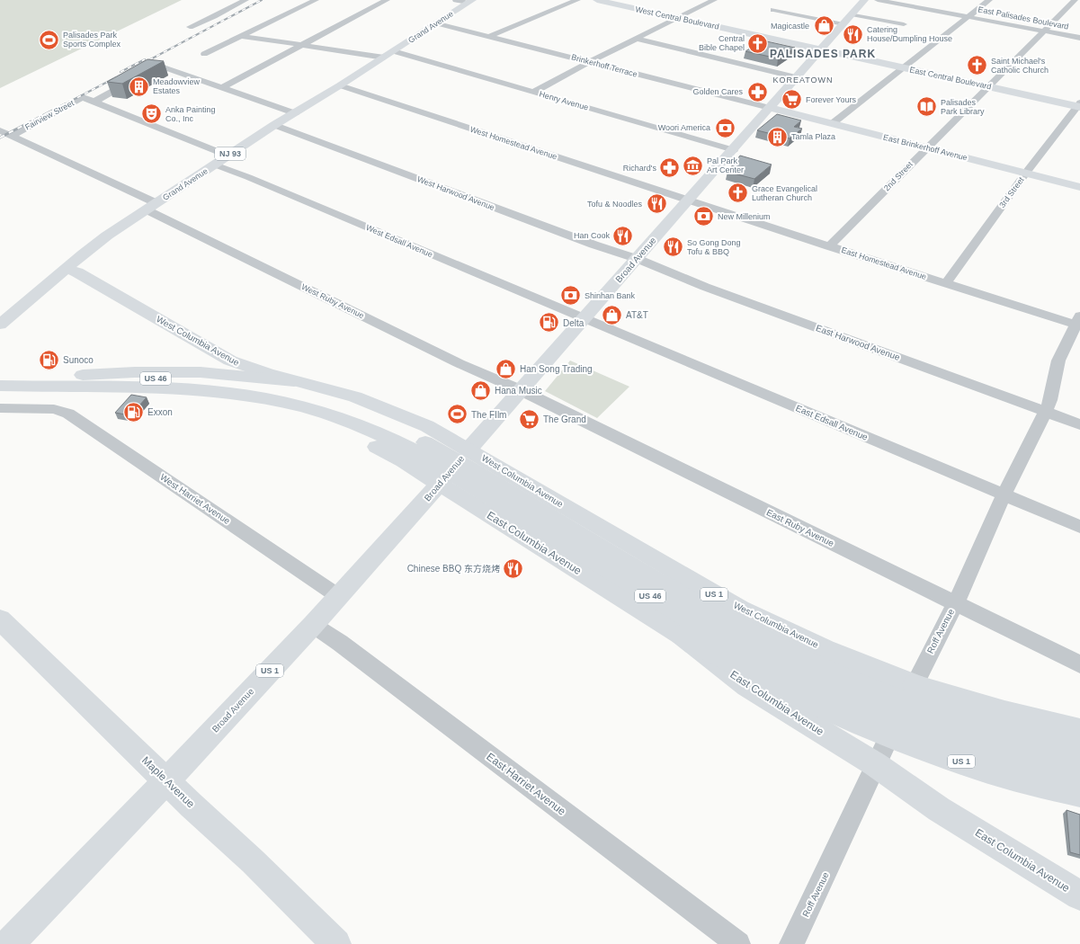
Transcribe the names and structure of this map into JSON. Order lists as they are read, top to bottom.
{
  "streets": {
    "main road": [
      "West Central Boulevard",
      "Grand Avenue",
      "East Central Boulevard",
      "East Brinkerhoff Avenue",
      "NJ 93",
      "Broad Avenue",
      "West Columbia Avenue",
      "US 46",
      "East Columbia Avenue",
      "US 1",
      "Maple Avenue"
    ],
    "street": [
      "East Palisades Boulevard",
      "Brinkerhoff Terrace",
      "Henry Avenue",
      "Fairview Street",
      "West Homestead Avenue",
      "2nd Street",
      "3rd Street",
      "West Harwood Avenue",
      "West Edsall Avenue",
      "East Homestead Avenue",
      "West Ruby Avenue",
      "East Harwood Avenue",
      "East Edsall Avenue",
      "West Harriet Avenue",
      "East Ruby Avenue",
      "Roff Avenue",
      "East Harriet Avenue"
    ]
  },
  "crossings": [
    ["West Central Boulevard", "East Central Boulevard"],
    ["West Central Boulevard", "Broad Avenue"],
    ["East Palisades Boulevard", "2nd Street"],
    ["Grand Avenue", "Brinkerhoff Terrace"],
    ["Grand Avenue", "Henry Avenue"],
    ["Grand Avenue", "Fairview Street"],
    ["Grand Avenue", "West Homestead Avenue"],
    ["Grand Avenue", "West Harwood Avenue"],
    ["Grand Avenue", "West Edsall Avenue"],
    ["Grand Avenue", "West Ruby Avenue"],
    ["Grand Avenue", "West Columbia Avenue"],
    ["Brinkerhoff Terrace", "East Brinkerhoff Avenue"],
    ["Brinkerhoff Terrace", "Broad Avenue"],
    ["East Central Boulevard", "2nd Street"],
    ["East Central Boulevard", "3rd Street"],
    ["East Central Boulevard", "Broad Avenue"],
    ["Henry Avenue", "Broad Avenue"],
    ["Fairview Street", "West Ruby Avenue"],
    ["West Homestead Avenue", "Broad Avenue"],
    ["West Homestead Avenue", "East Homestead Avenue"],
    ["East Brinkerhoff Avenue", "2nd Street"],
    ["East Brinkerhoff Avenue", "3rd Street"],
    ["East Brinkerhoff Avenue", "Broad Avenue"],
    ["2nd Street", "East Homestead Avenue"],
    ["3rd Street", "East Homestead Avenue"],
    ["West Harwood Avenue", "Broad Avenue"],
    ["West Harwood Avenue", "East Harwood Avenue"],
    ["West Edsall Avenue", "Broad Avenue"],
    ["West Edsall Avenue", "East Edsall Avenue"],
    ["Broad Avenue", "East Homestead Avenue"],
    ["Broad Avenue", "West Ruby Avenue"],
    ["Broad Avenue", "West Columbia Avenue"],
    ["Broad Avenue", "East Harwood Avenue"],
    ["Broad Avenue", "East Edsall Avenue"],
    ["Broad Avenue", "West Harriet Avenue"],
    ["Broad Avenue", "East Ruby Avenue"],
    ["Broad Avenue", "East Columbia Avenue"],
    ["Broad Avenue", "Maple Avenue"],
    ["Broad Avenue", "East Harriet Avenue"],
    ["East Homestead Avenue", "Roff Avenue"],
    ["West Ruby Avenue", "East Ruby Avenue"],
    ["West Columbia Avenue", "US 1"],
    ["West Columbia Avenue", "Roff Avenue"],
    ["East Harwood Avenue", "Roff Avenue"],
    ["US 46", "East Columbia Avenue"],
    ["East Edsall Avenue", "Roff Avenue"],
    ["East Ruby Avenue", "Roff Avenue"],
    ["East Columbia Avenue", "US 1"],
    ["East Columbia Avenue", "Roff Avenue"],
    ["US 1", "Roff Avenue"]
  ],
  "districts": ["PALISADES PARK", "KOREATOWN"],
  "places": {
    "shop": [
      "Magicastle",
      "AT&T",
      "Han Song Trading",
      "Hana Music"
    ],
    "restaurant": [
      "Catering House/Dumpling House",
      "Tofu & Noodles",
      "Han Cook",
      "So Gong Dong Tofu & BBQ",
      "Chinese BBQ 东方烧烤"
    ],
    "sports": ["Palisades Park Sports Complex", "The FIlm"],
    "church": ["Central Bible Chapel", "Saint Michael's Catholic Church", "Grace Evangelical Lutheran Church"],
    "building": ["Meadowview Estates", "Tamla Plaza"],
    "pharmacy": ["Golden Cares", "Richard's"],
    "supermarket": ["Forever Yours", "The Grand"],
    "library": ["Palisades Park Library"],
    "theatre": ["Anka Painting Co., Inc"],
    "bank": ["Woori America", "New Millenium", "Shinhan Bank"],
    "museum": ["Pal Park Art Center"],
    "fuel station": ["Delta", "Sunoco", "Exxon"]
  }
}
